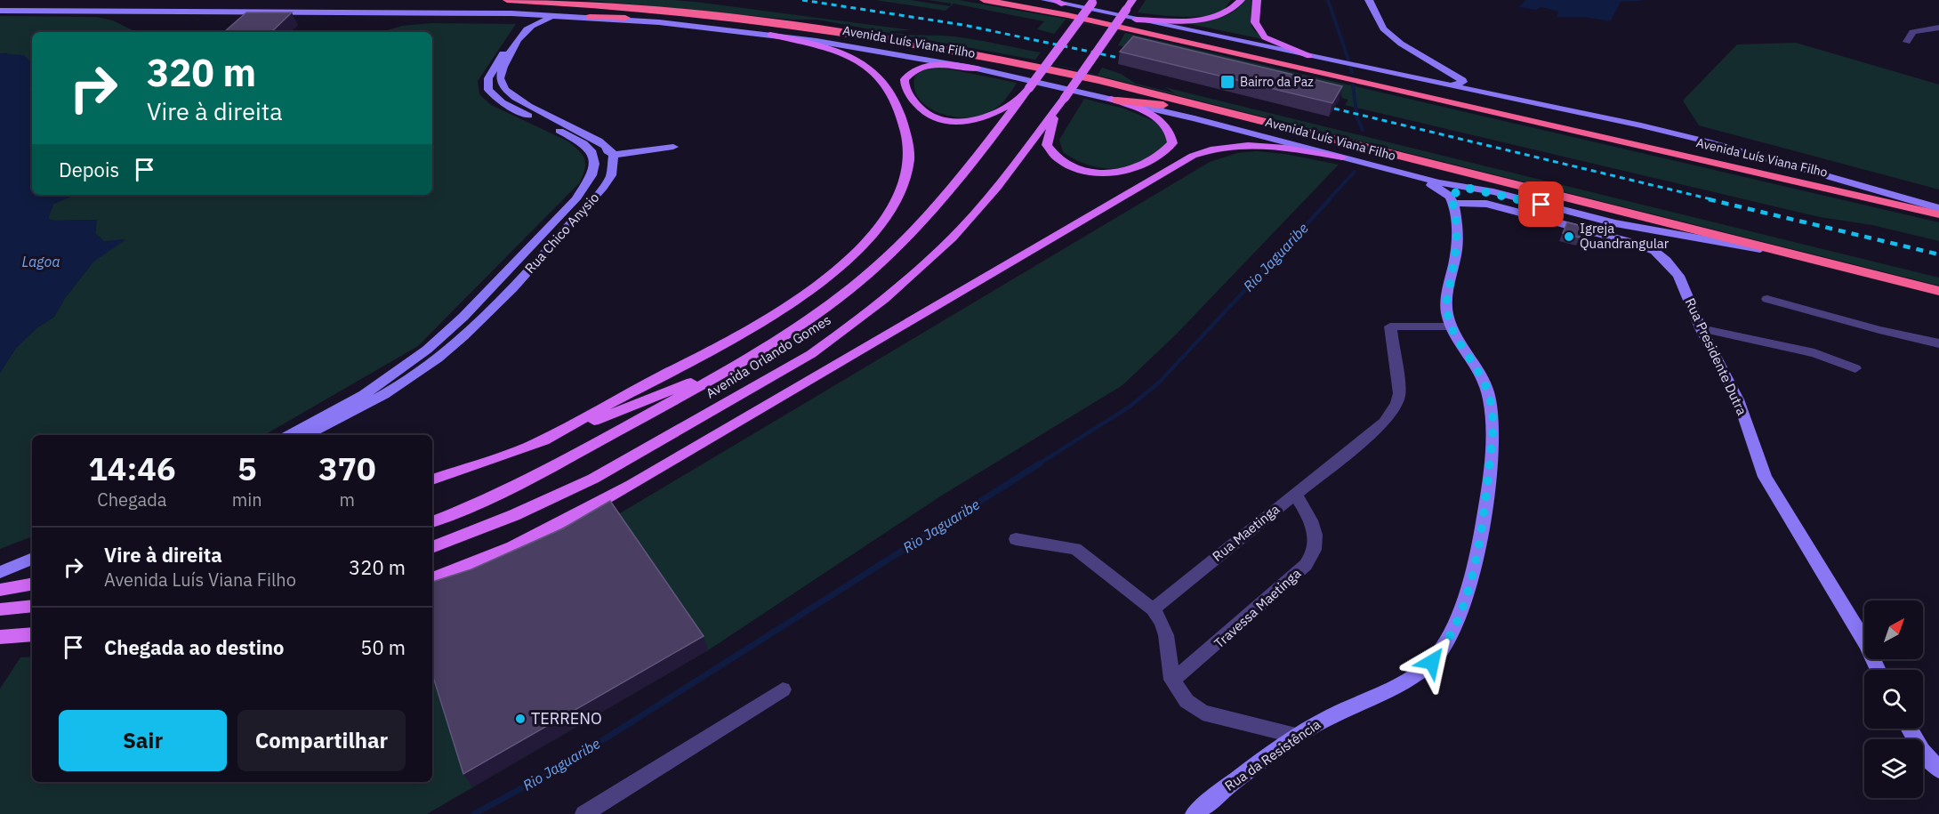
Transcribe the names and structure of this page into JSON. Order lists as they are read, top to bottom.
{
  "streets": {
    "highway": ["Avenida Luís Viana Filho"],
    "main road": ["Avenida Orlando Gomes"],
    "street": [
      "Rua Chico Anysio",
      "Rua Presidente Dutra",
      "Rua Maetinga",
      "Travessa Maetinga",
      "Rua da Resistência"
    ]
  },
  "crossings": [
    ["Rua Presidente Dutra", "Rua da Resistência"],
    ["Rua Maetinga", "Travessa Maetinga"],
    ["Rua Maetinga", "Rua da Resistência"]
  ],
  "water": ["Rio Jaguaribe", "Lagoa"],
  "places": {
    "transit": ["Bairro da Paz"],
    "other": ["Igreja Quandrangular", "TERRENO"]
  },
  "north": "top right",
  "page": {
    "turn": ["320 m", "Vire à direita"],
    "then": "Depois",
    "eta": [
      "14:46",
      "Chegada",
      "5",
      "min",
      "370",
      "m"
    ],
    "list": [
      {
        "name": "Vire à direita",
        "note": "Avenida Luís Viana Filho",
        "value": "320 m"
      },
      {
        "name": "Chegada ao destino",
        "value": "50 m"
      }
    ],
    "buttons": ["Sair", "Compartilhar"]
  }
}
